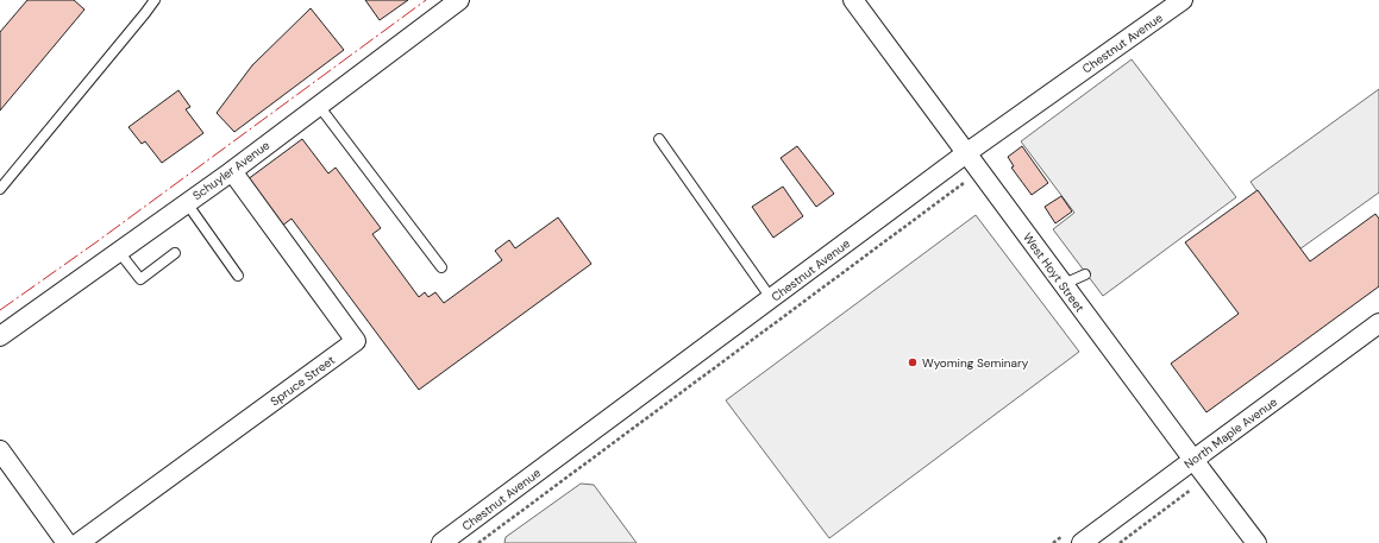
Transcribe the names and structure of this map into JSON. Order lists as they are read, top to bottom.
{
  "streets": {
    "street": [
      "Chestnut Avenue",
      "Schuyler Avenue",
      "West Hoyt Street",
      "Spruce Street",
      "North Maple Avenue"
    ]
  },
  "crossings": [
    ["Chestnut Avenue", "West Hoyt Street"],
    ["Schuyler Avenue", "Spruce Street"],
    ["West Hoyt Street", "North Maple Avenue"]
  ],
  "places": ["Wyoming Seminary"]
}
